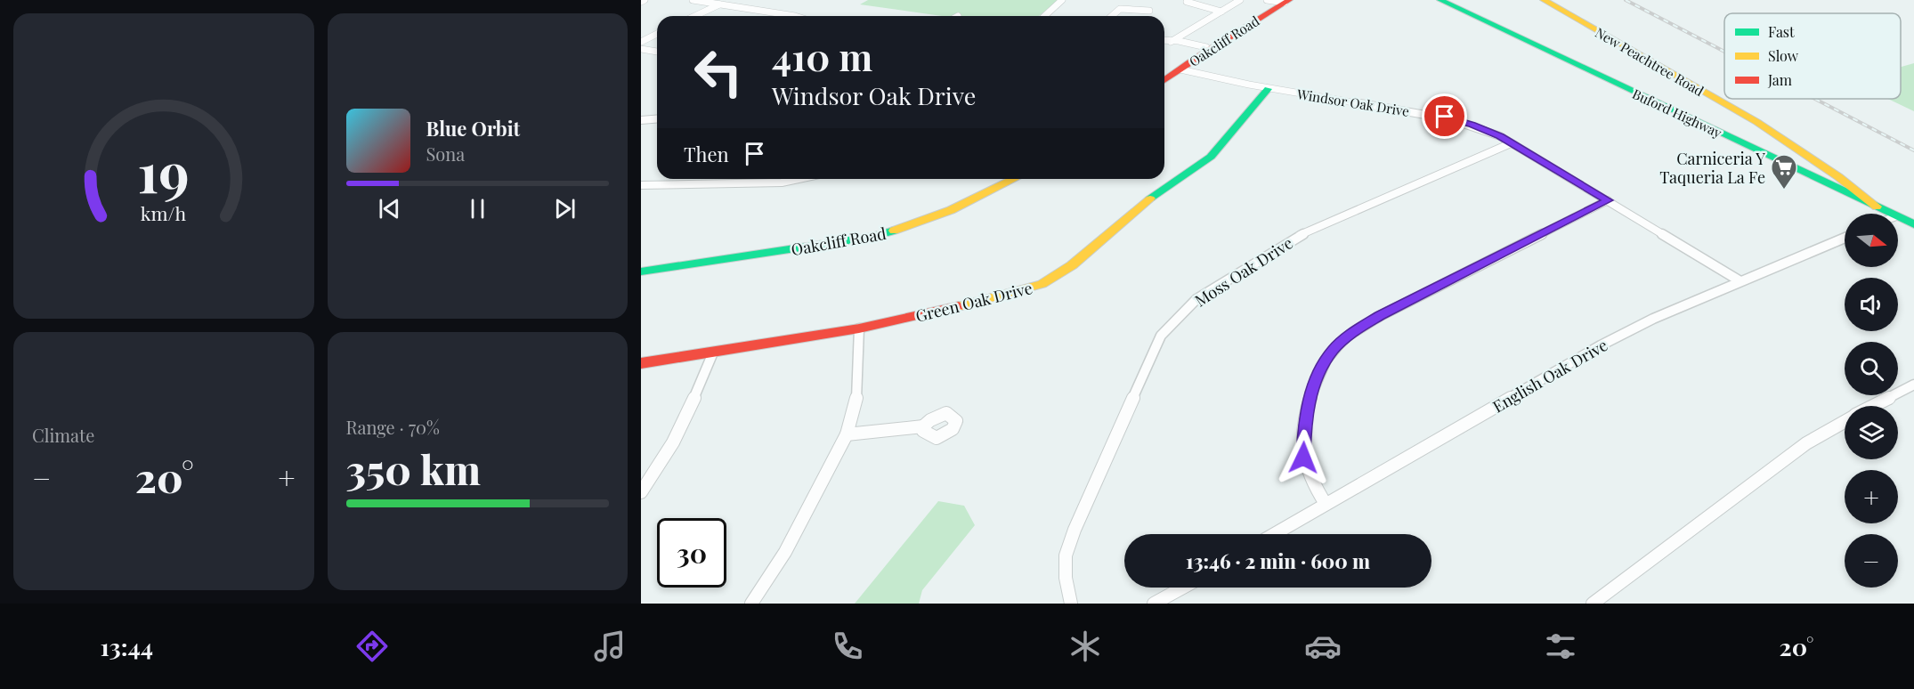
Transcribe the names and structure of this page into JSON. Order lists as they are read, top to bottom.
{
  "streets": {
    "main road": [
      "Oakcliff Road",
      "New Peachtree Road",
      "Buford Highway",
      "Green Oak Drive"
    ],
    "street": ["Windsor Oak Drive", "Moss Oak Drive", "English Oak Drive"]
  },
  "crossings": [
    ["Oakcliff Road", "Windsor Oak Drive"],
    ["New Peachtree Road", "Buford Highway"],
    ["Windsor Oak Drive", "Moss Oak Drive"],
    ["Windsor Oak Drive", "Green Oak Drive"],
    ["Windsor Oak Drive", "English Oak Drive"]
  ],
  "places": {
    "supermarket": ["Carniceria Y Taqueria La Fe"]
  },
  "legend": ["Fast", "Slow", "Jam"],
  "north": "right",
  "page": {
    "turn": ["410 m", "Windsor Oak Drive"],
    "song": ["Blue Orbit", "Sona"],
    "then": "Then",
    "map_buttons": ["+", "−"],
    "tile": [
      "Climate",
      ["Range · 70%", "350 km"]
    ],
    "heat": ["−", "20°", "+"],
    "limit": "30",
    "trip": "13:46 · 2 min · 600 m",
    "tabs": ["13:44", "20°"],
    "gauge": ["19", "km/h"]
  }
}
